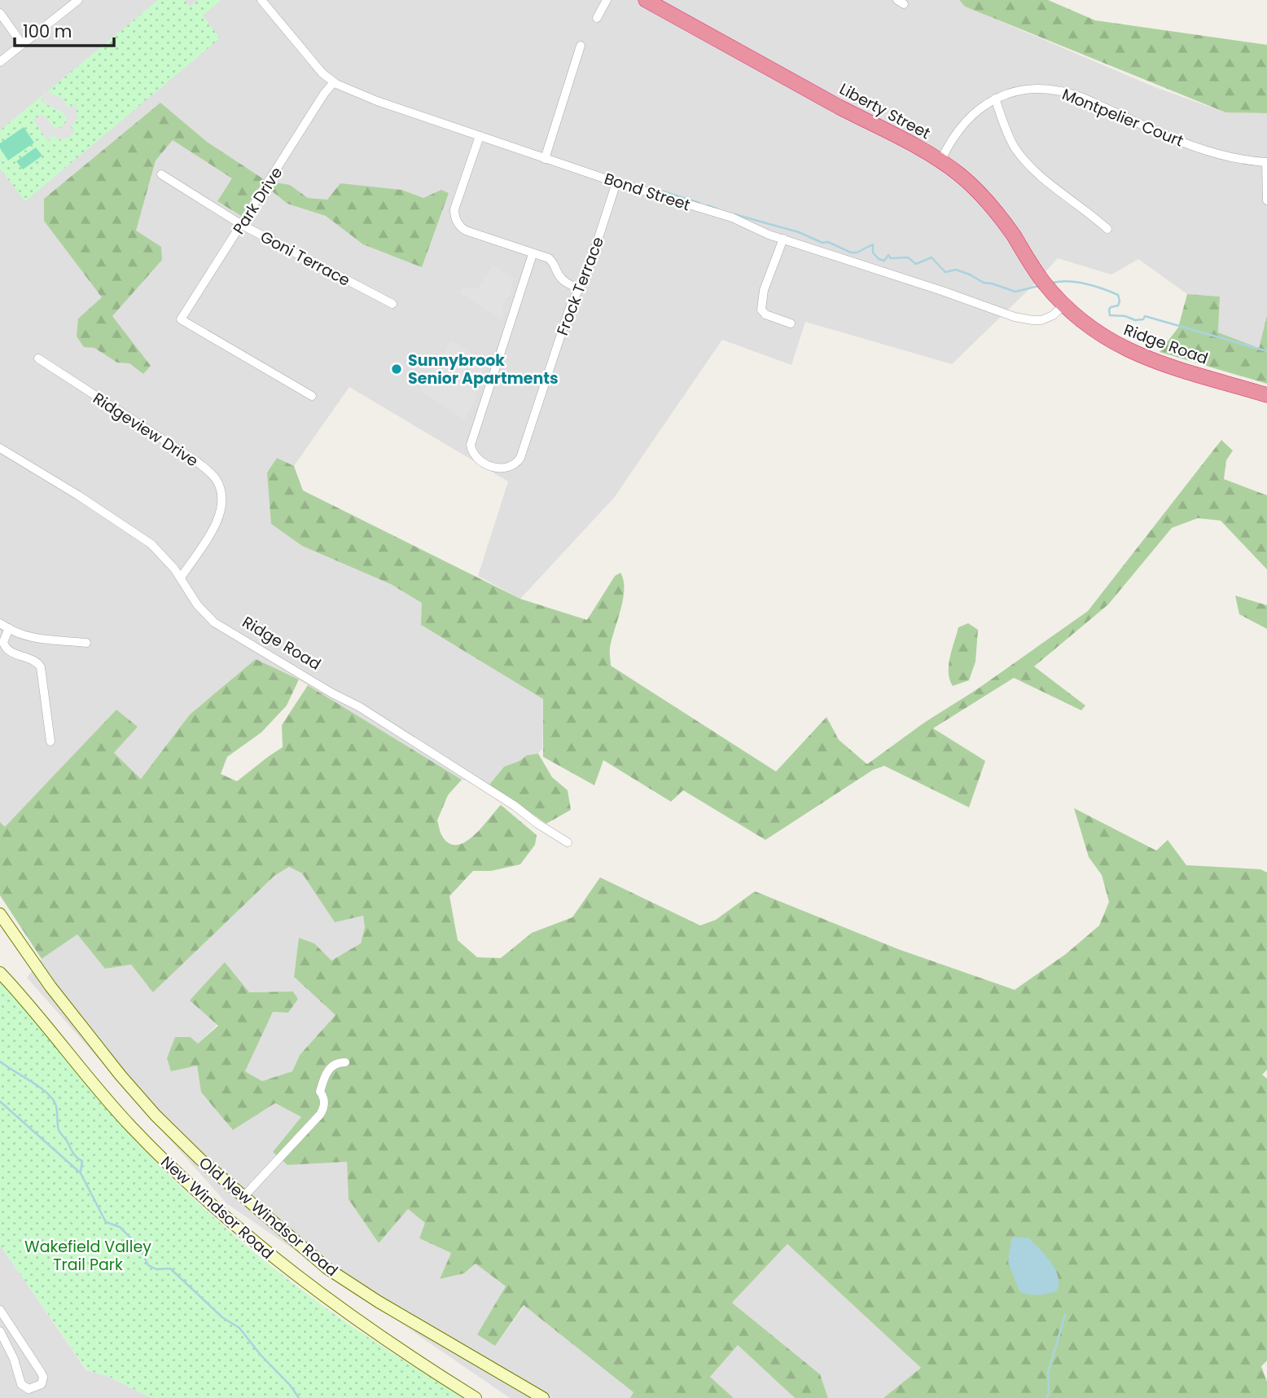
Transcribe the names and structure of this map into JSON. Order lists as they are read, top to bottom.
{
  "streets": {
    "highway": ["Liberty Street", "Ridge Road"],
    "street": [
      "Montpelier Court",
      "Bond Street",
      "Park Drive",
      "Goni Terrace",
      "Frock Terrace",
      "Ridgeview Drive",
      "New Windsor Road",
      "Old New Windsor Road"
    ]
  },
  "crossings": [
    ["Liberty Street", "Montpelier Court"],
    ["Liberty Street", "Bond Street"],
    ["Liberty Street", "Ridge Road"],
    ["Bond Street", "Park Drive"],
    ["Bond Street", "Frock Terrace"],
    ["Bond Street", "Ridge Road"],
    ["Park Drive", "Goni Terrace"],
    ["Ridge Road", "Ridgeview Drive"]
  ],
  "parks": ["Wakefield Valley Trail Park"],
  "places": ["Sunnybrook Senior Apartments"],
  "scale_bar": "100 m"
}
